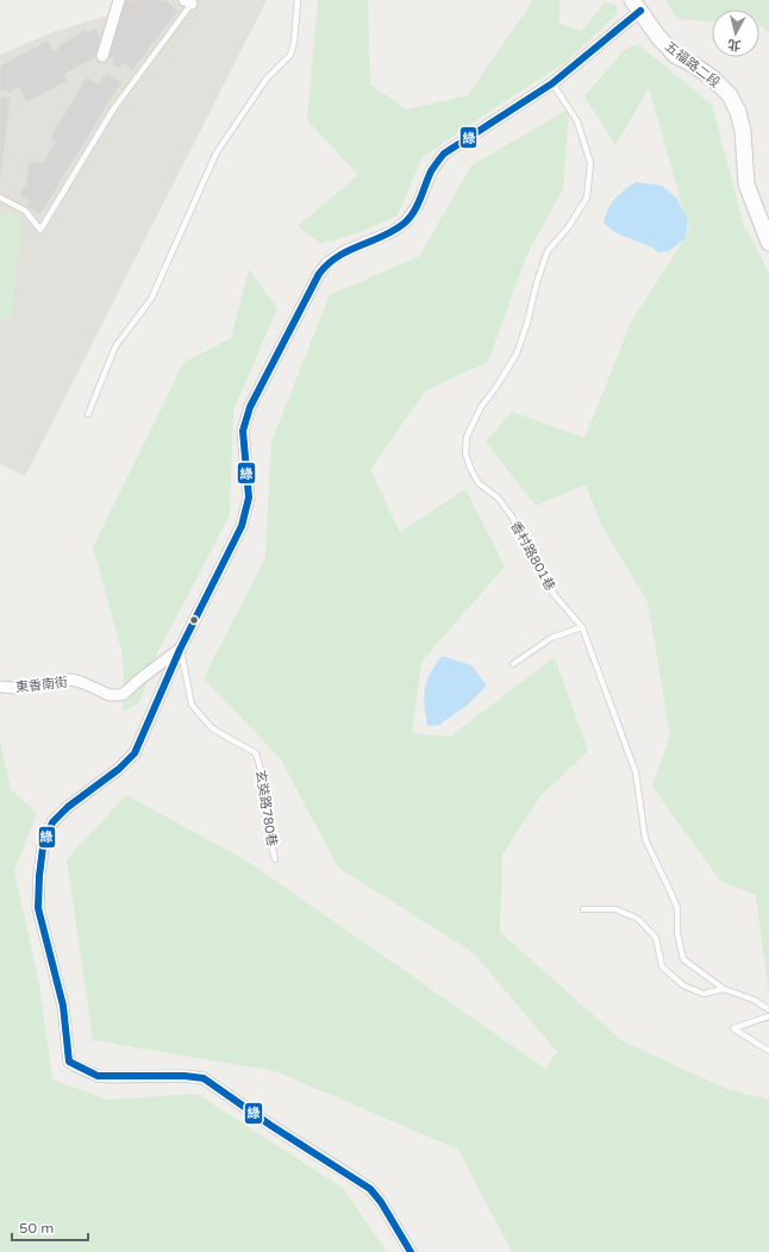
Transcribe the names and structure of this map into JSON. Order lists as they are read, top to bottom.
{
  "streets": {
    "main road": ["五福路二段"],
    "street": ["東香南街"],
    "lane": ["香村路801巷", "玄奘路780巷"]
  },
  "crossings": [
    ["東香南街", "玄奘路780巷"]
  ],
  "lines": ["transit line 綠"],
  "scale_bar": "50 m",
  "north": "bottom"
}
